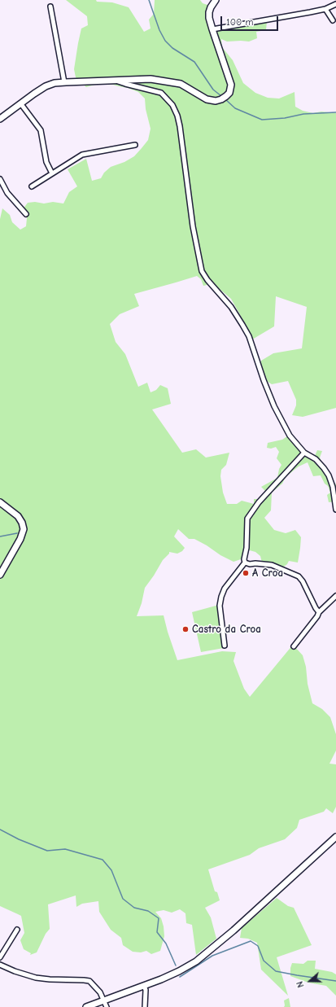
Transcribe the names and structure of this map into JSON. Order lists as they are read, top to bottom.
{
  "places": ["A Croa", "Castro da Croa"],
  "scale_bar": "100 m",
  "north": "left"
}
